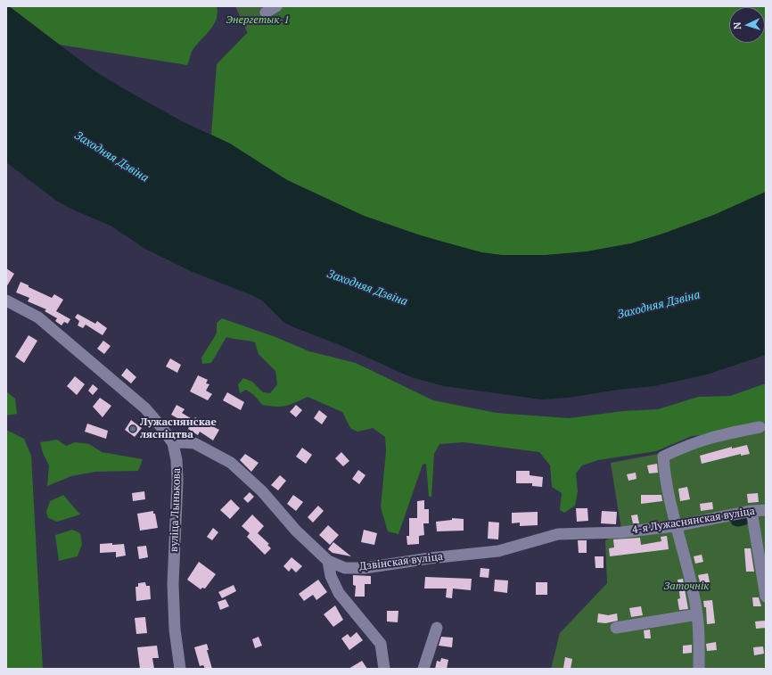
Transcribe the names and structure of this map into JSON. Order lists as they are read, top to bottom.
{
  "streets": {
    "street": ["вуліца Лынькова", "4-я Лужаснянская вуліца", "Дзвінская вуліца"]
  },
  "crossings": [
    ["вуліца Лынькова", "Дзвінская вуліца"],
    ["4-я Лужаснянская вуліца", "Дзвінская вуліца"]
  ],
  "water": ["Заходняя Дзвіна"],
  "parks": ["Энергетык-1", "Заточнік"],
  "places": ["Лужаснянскае лясніцтва"],
  "north": "left"
}
